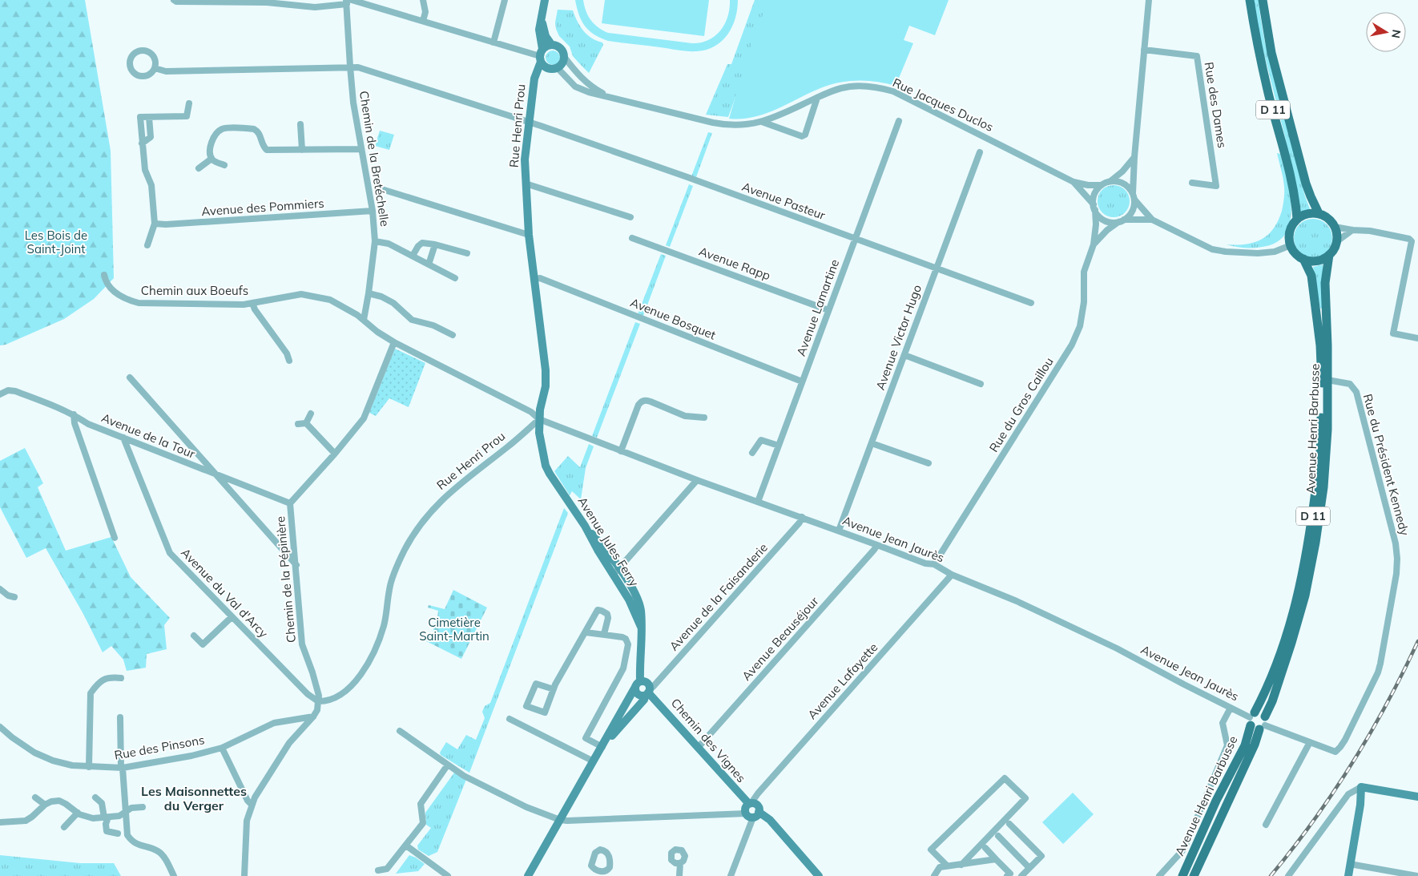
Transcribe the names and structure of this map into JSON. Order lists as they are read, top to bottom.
{
  "streets": {
    "main road": ["D 11", "Avenue Henri Barbusse"],
    "street": [
      "Rue Jacques Duclos",
      "Rue des Dames",
      "Rue Henri Prou",
      "Chemin de la Bretéchelle",
      "Avenue Pasteur",
      "Avenue des Pommiers",
      "Avenue Rapp",
      "Chemin aux Boeufs",
      "Avenue Lamartine",
      "Avenue Bosquet",
      "Avenue Victor Hugo",
      "Rue du Gros Caillou",
      "Avenue de la Tour",
      "Rue du Président Kennedy",
      "Avenue Jean Jaurès",
      "Avenue Jules Ferry",
      "Chemin de la Pépinière",
      "Avenue du Val d'Arcy",
      "Avenue de la Faisanderie",
      "Avenue Beauséjour",
      "Avenue Lafayette",
      "Chemin des Vignes",
      "Rue des Pinsons"
    ]
  },
  "crossings": [
    ["Rue Jacques Duclos", "D 11"],
    ["Rue Jacques Duclos", "Rue Henri Prou"],
    ["Rue Jacques Duclos", "Rue du Gros Caillou"],
    ["Rue Jacques Duclos", "Avenue Henri Barbusse"],
    ["D 11", "Avenue Henri Barbusse"],
    ["Rue Henri Prou", "Avenue Pasteur"],
    ["Rue Henri Prou", "Avenue Bosquet"],
    ["Rue Henri Prou", "Avenue Jean Jaurès"],
    ["Rue Henri Prou", "Avenue Jules Ferry"],
    ["Rue Henri Prou", "Chemin de la Pépinière"],
    ["Rue Henri Prou", "Avenue du Val d'Arcy"],
    ["Chemin de la Bretéchelle", "Avenue Pasteur"],
    ["Chemin de la Bretéchelle", "Avenue des Pommiers"],
    ["Chemin de la Bretéchelle", "Chemin aux Boeufs"],
    ["Avenue Pasteur", "Avenue Lamartine"],
    ["Avenue Pasteur", "Avenue Victor Hugo"],
    ["Avenue Rapp", "Avenue Lamartine"],
    ["Chemin aux Boeufs", "Avenue Jean Jaurès"],
    ["Chemin aux Boeufs", "Chemin de la Pépinière"],
    ["Avenue Lamartine", "Avenue Bosquet"],
    ["Avenue Lamartine", "Avenue Jean Jaurès"],
    ["Avenue Victor Hugo", "Avenue Jean Jaurès"],
    ["Rue du Gros Caillou", "Avenue Jean Jaurès"],
    ["Avenue Henri Barbusse", "Rue du Président Kennedy"],
    ["Avenue Henri Barbusse", "Avenue Jean Jaurès"],
    ["Avenue de la Tour", "Chemin de la Pépinière"],
    ["Avenue de la Tour", "Avenue du Val d'Arcy"],
    ["Avenue Jean Jaurès", "Avenue Jules Ferry"],
    ["Avenue Jean Jaurès", "Chemin de la Pépinière"],
    ["Avenue Jean Jaurès", "Avenue de la Faisanderie"],
    ["Avenue Jean Jaurès", "Avenue Beauséjour"],
    ["Avenue Jean Jaurès", "Avenue Lafayette"],
    ["Avenue Jules Ferry", "Avenue de la Faisanderie"],
    ["Avenue Jules Ferry", "Chemin des Vignes"],
    ["Chemin de la Pépinière", "Avenue du Val d'Arcy"],
    ["Avenue de la Faisanderie", "Chemin des Vignes"],
    ["Avenue Beauséjour", "Chemin des Vignes"],
    ["Avenue Lafayette", "Chemin des Vignes"]
  ],
  "districts": ["Les Maisonnettes du Verger"],
  "parks": ["Les Bois de Saint-Joint", "Cimetière Saint-Martin"],
  "north": "right"
}
